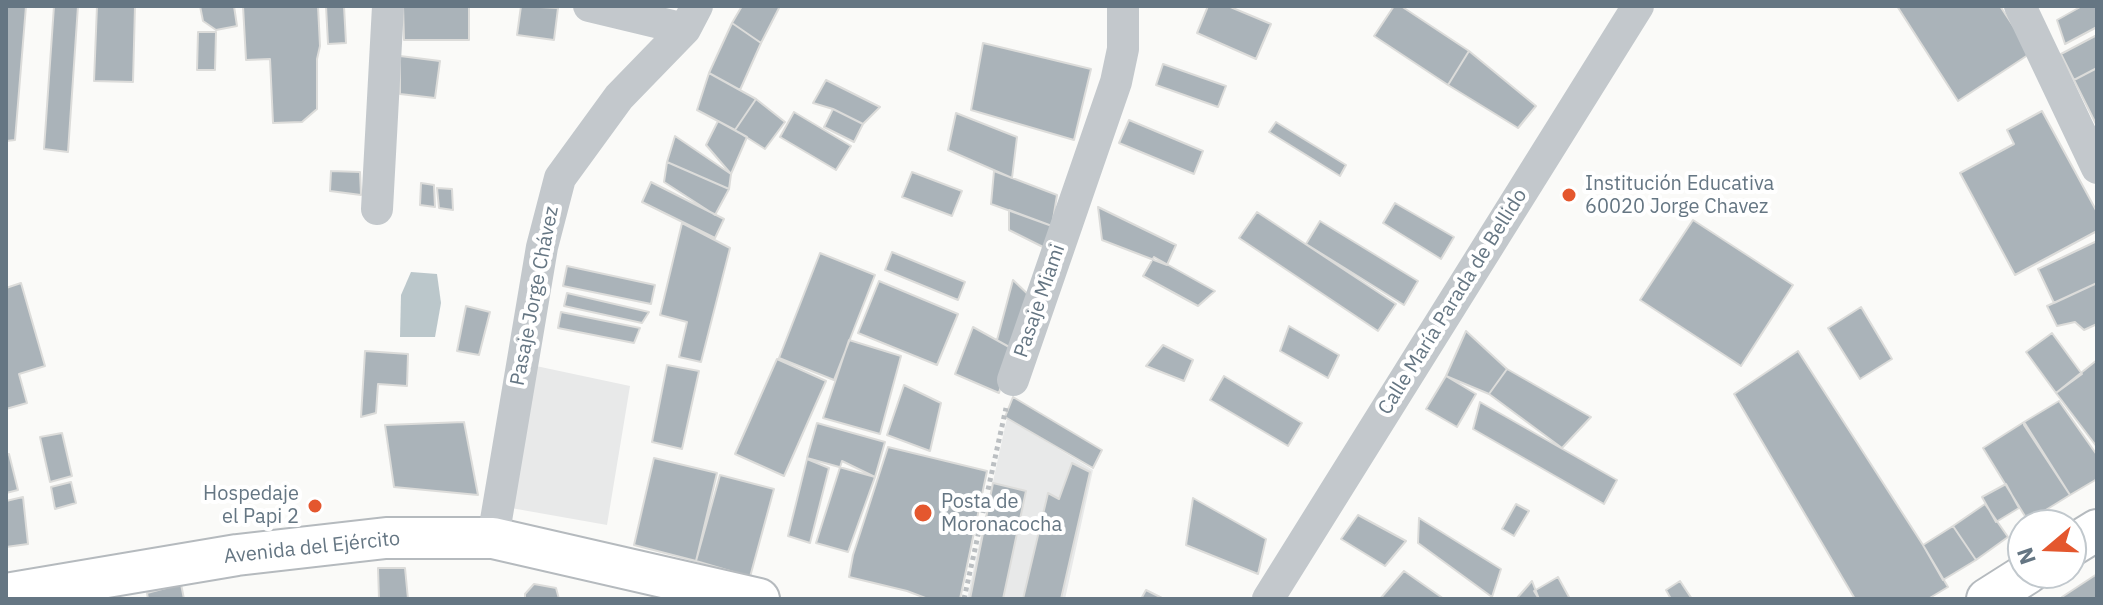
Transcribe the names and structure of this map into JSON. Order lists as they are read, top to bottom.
{
  "streets": {
    "main road": ["Avenida del Ejército"],
    "street": ["Pasaje Jorge Chávez", "Pasaje Miami", "Calle María Parada de Bellido"]
  },
  "crossings": [
    ["Pasaje Jorge Chávez", "Avenida del Ejército"]
  ],
  "places": ["Institución Educativa 60020 Jorge Chavez", "Hospedaje el Papi 2", "Posta de Moronacocha"],
  "north": "left"
}
